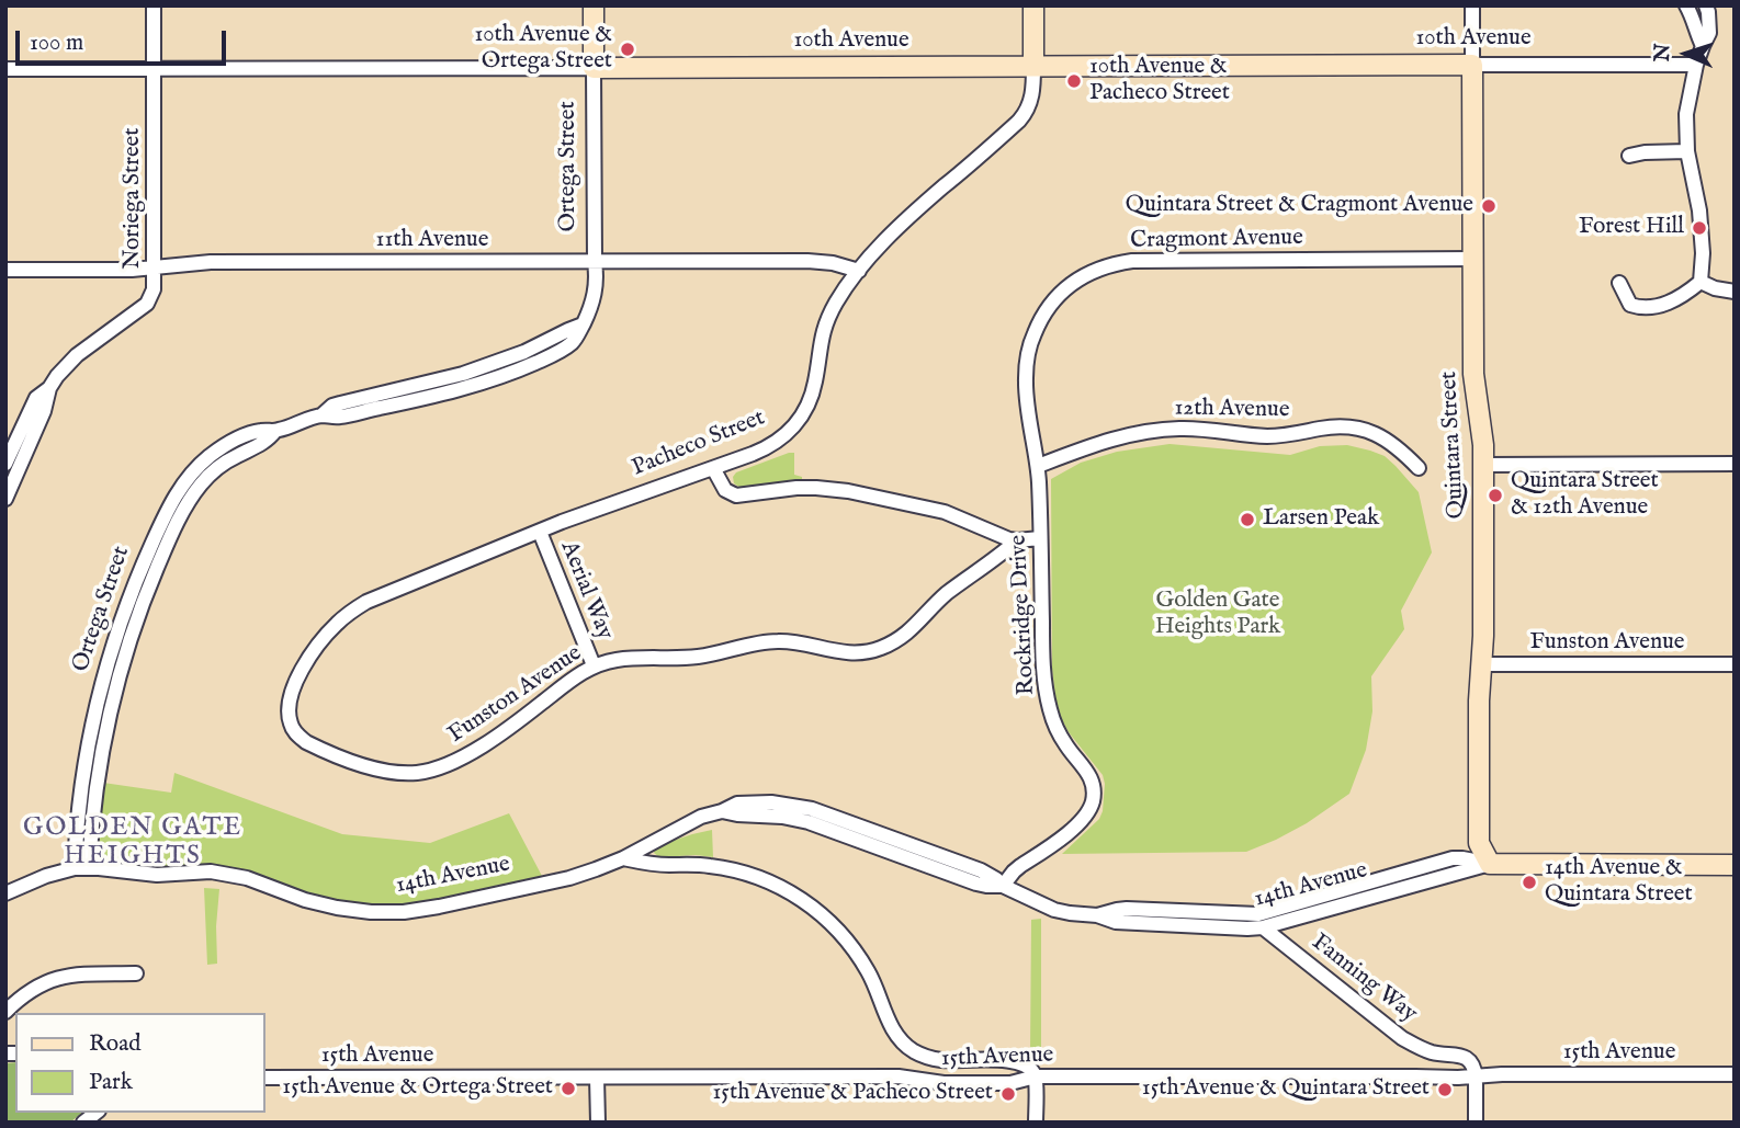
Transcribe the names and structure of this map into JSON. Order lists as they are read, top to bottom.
{
  "streets": {
    "street": [
      "10th Avenue",
      "Ortega Street",
      "Noriega Street",
      "Cragmont Avenue",
      "11th Avenue",
      "12th Avenue",
      "Pacheco Street",
      "Quintara Street",
      "Aerial Way",
      "Rockridge Drive",
      "Funston Avenue",
      "14th Avenue",
      "Fanning Way",
      "15th Avenue"
    ]
  },
  "crossings": [
    ["10th Avenue", "Ortega Street"],
    ["10th Avenue", "Noriega Street"],
    ["10th Avenue", "Pacheco Street"],
    ["10th Avenue", "Quintara Street"],
    ["Ortega Street", "11th Avenue"],
    ["Ortega Street", "14th Avenue"],
    ["Noriega Street", "11th Avenue"],
    ["Cragmont Avenue", "12th Avenue"],
    ["Cragmont Avenue", "Quintara Street"],
    ["Cragmont Avenue", "Rockridge Drive"],
    ["11th Avenue", "Pacheco Street"],
    ["12th Avenue", "Rockridge Drive"],
    ["Pacheco Street", "Aerial Way"],
    ["Pacheco Street", "Funston Avenue"],
    ["Quintara Street", "Funston Avenue"],
    ["Quintara Street", "14th Avenue"],
    ["Aerial Way", "Funston Avenue"],
    ["Rockridge Drive", "14th Avenue"],
    ["14th Avenue", "Fanning Way"],
    ["Fanning Way", "15th Avenue"]
  ],
  "districts": ["GOLDEN GATE HEIGHTS"],
  "parks": ["Golden Gate Heights Park"],
  "places": [
    "10th Avenue & Ortega Street",
    "10th Avenue & Pacheco Street",
    "Quintara Street & Cragmont Avenue",
    "Forest Hill",
    "Quintara Street & 12th Avenue",
    "Larsen Peak",
    "14th Avenue & Quintara Street",
    "15th Avenue & Ortega Street",
    "15th Avenue & Quintara Street",
    "15th Avenue & Pacheco Street"
  ],
  "legend": ["Road", "Park"],
  "scale_bar": "100 m",
  "north": "left"
}
